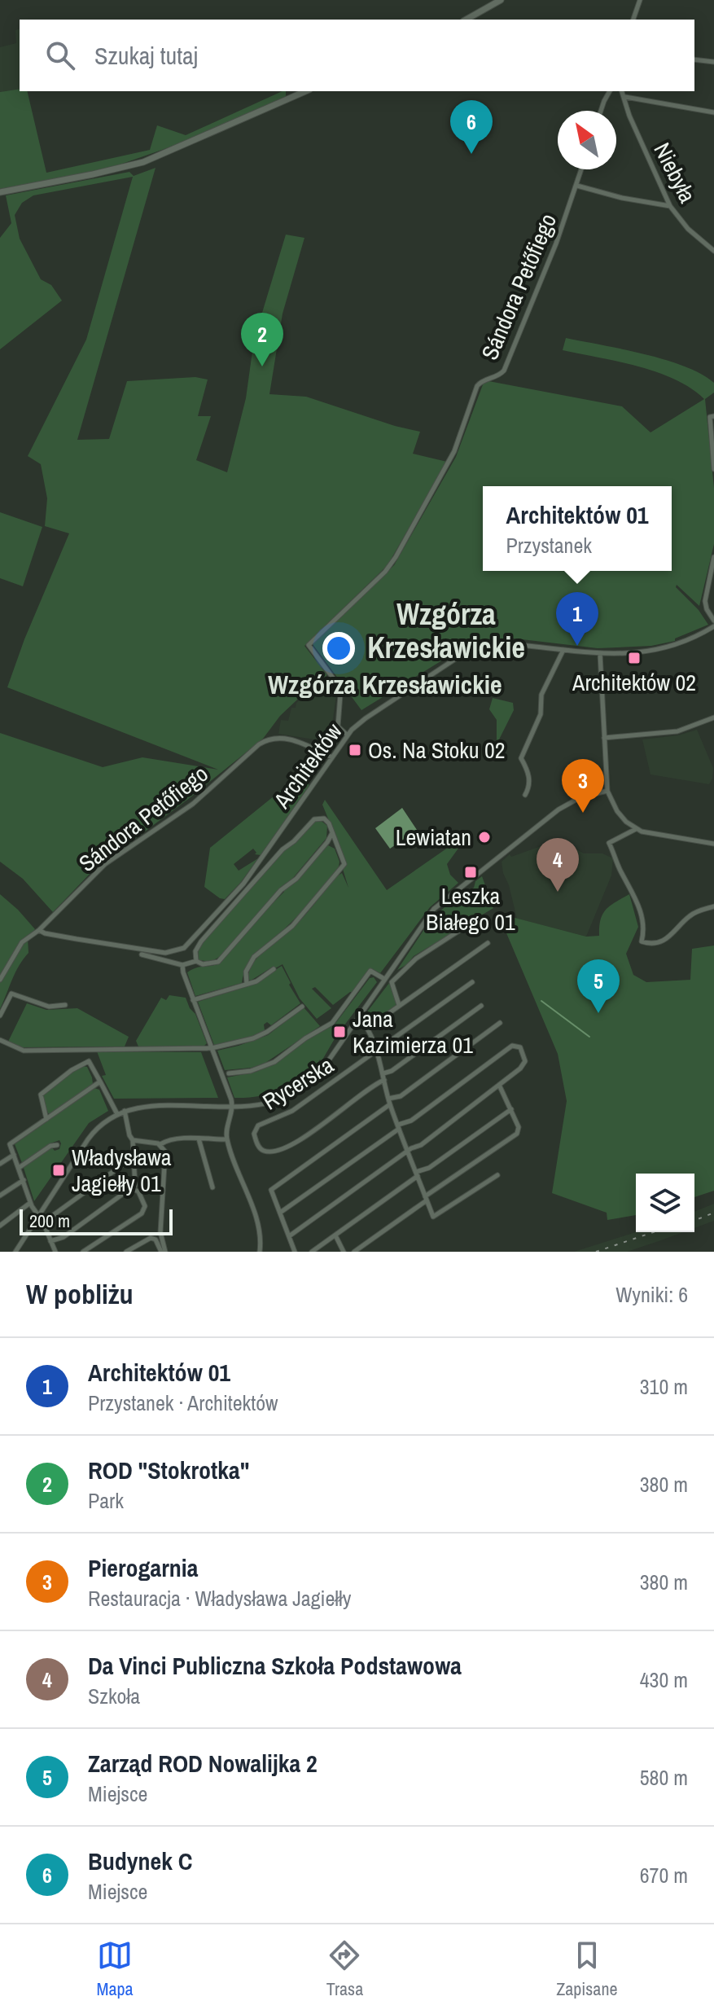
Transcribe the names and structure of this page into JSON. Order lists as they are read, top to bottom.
{
  "streets": {
    "street": [
      "Niebyła",
      "Sándora Petőfiego",
      "Architektów",
      "Rycerska"
    ]
  },
  "crossings": [
    ["Sándora Petőfiego", "Architektów"]
  ],
  "districts": ["Wzgórza Krzesławickie", "Wzgórza Krzesławickie"],
  "places": {
    "transit": [
      "Architektów 02",
      "Os. Na Stoku 02",
      "Leszka Białego 01",
      "Jana Kazimierza 01",
      "Władysława Jagiełły 01"
    ],
    "other": ["Lewiatan"]
  },
  "scale_bar": "200 m",
  "north": "top left",
  "page": {
    "search": "Szukaj tutaj",
    "pins": [
      "6",
      "2",
      "1",
      "3",
      "4",
      "5"
    ],
    "popup": ["Architektów 01", "Przystanek"],
    "scale": "200 m",
    "heading": ["W pobliżu", "Wyniki: 6"],
    "list": [
      {
        "mark": "1",
        "name": "Architektów 01",
        "note": "Przystanek · Architektów",
        "value": "310 m"
      },
      {
        "mark": "2",
        "name": "ROD \"Stokrotka\"",
        "note": "Park",
        "value": "380 m"
      },
      {
        "mark": "3",
        "name": "Pierogarnia",
        "note": "Restauracja · Władysława Jagiełły",
        "value": "380 m"
      },
      {
        "mark": "4",
        "name": "Da Vinci Publiczna Szkoła Podstawowa",
        "note": "Szkoła",
        "value": "430 m"
      },
      {
        "mark": "5",
        "name": "Zarząd ROD Nowalijka 2",
        "note": "Miejsce",
        "value": "580 m"
      },
      {
        "mark": "6",
        "name": "Budynek C",
        "note": "Miejsce",
        "value": "670 m"
      }
    ],
    "nav": ["Mapa", "Trasa", "Zapisane"]
  }
}
